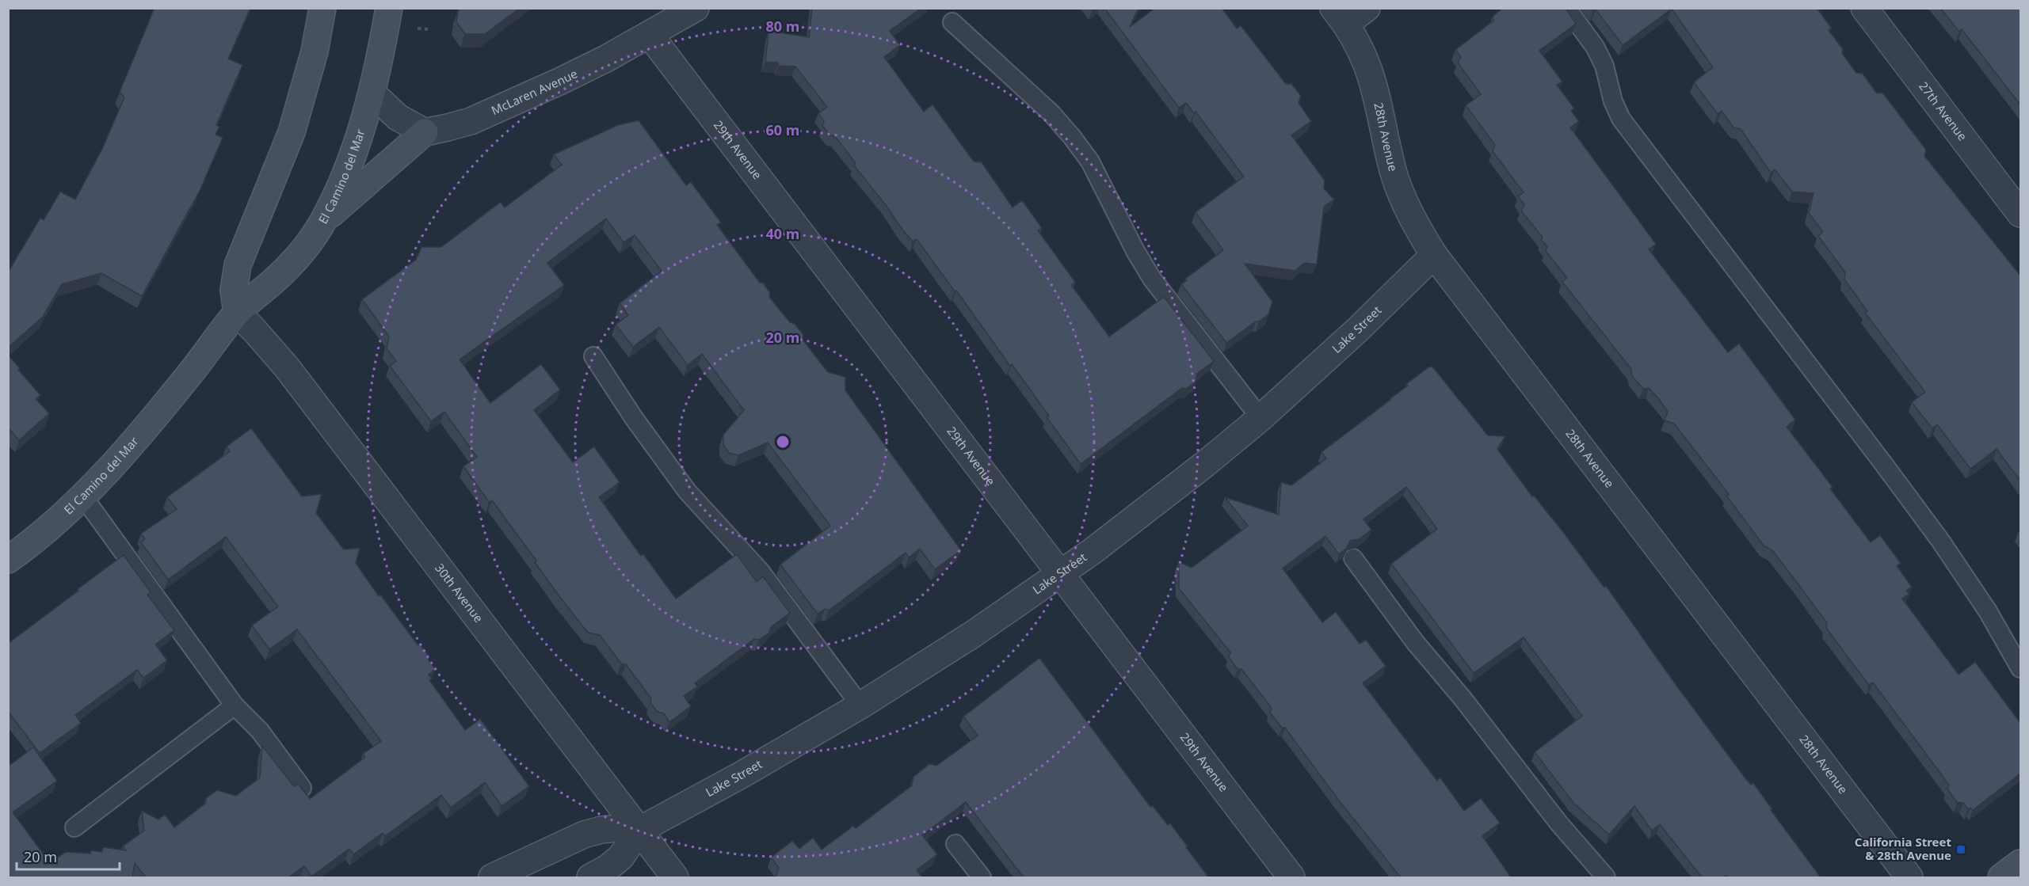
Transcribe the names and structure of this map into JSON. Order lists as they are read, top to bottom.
{
  "streets": {
    "street": [
      "McLaren Avenue",
      "27th Avenue",
      "28th Avenue",
      "29th Avenue",
      "El Camino del Mar",
      "Lake Street",
      "30th Avenue"
    ]
  },
  "crossings": [
    ["McLaren Avenue", "29th Avenue"],
    ["28th Avenue", "Lake Street"],
    ["29th Avenue", "Lake Street"],
    ["El Camino del Mar", "30th Avenue"],
    ["Lake Street", "30th Avenue"]
  ],
  "places": {
    "transit": ["California Street & 28th Avenue"]
  },
  "scale_bar": "20 m",
  "rings": [
    "80 m",
    "60 m",
    "40 m",
    "20 m"
  ]
}
